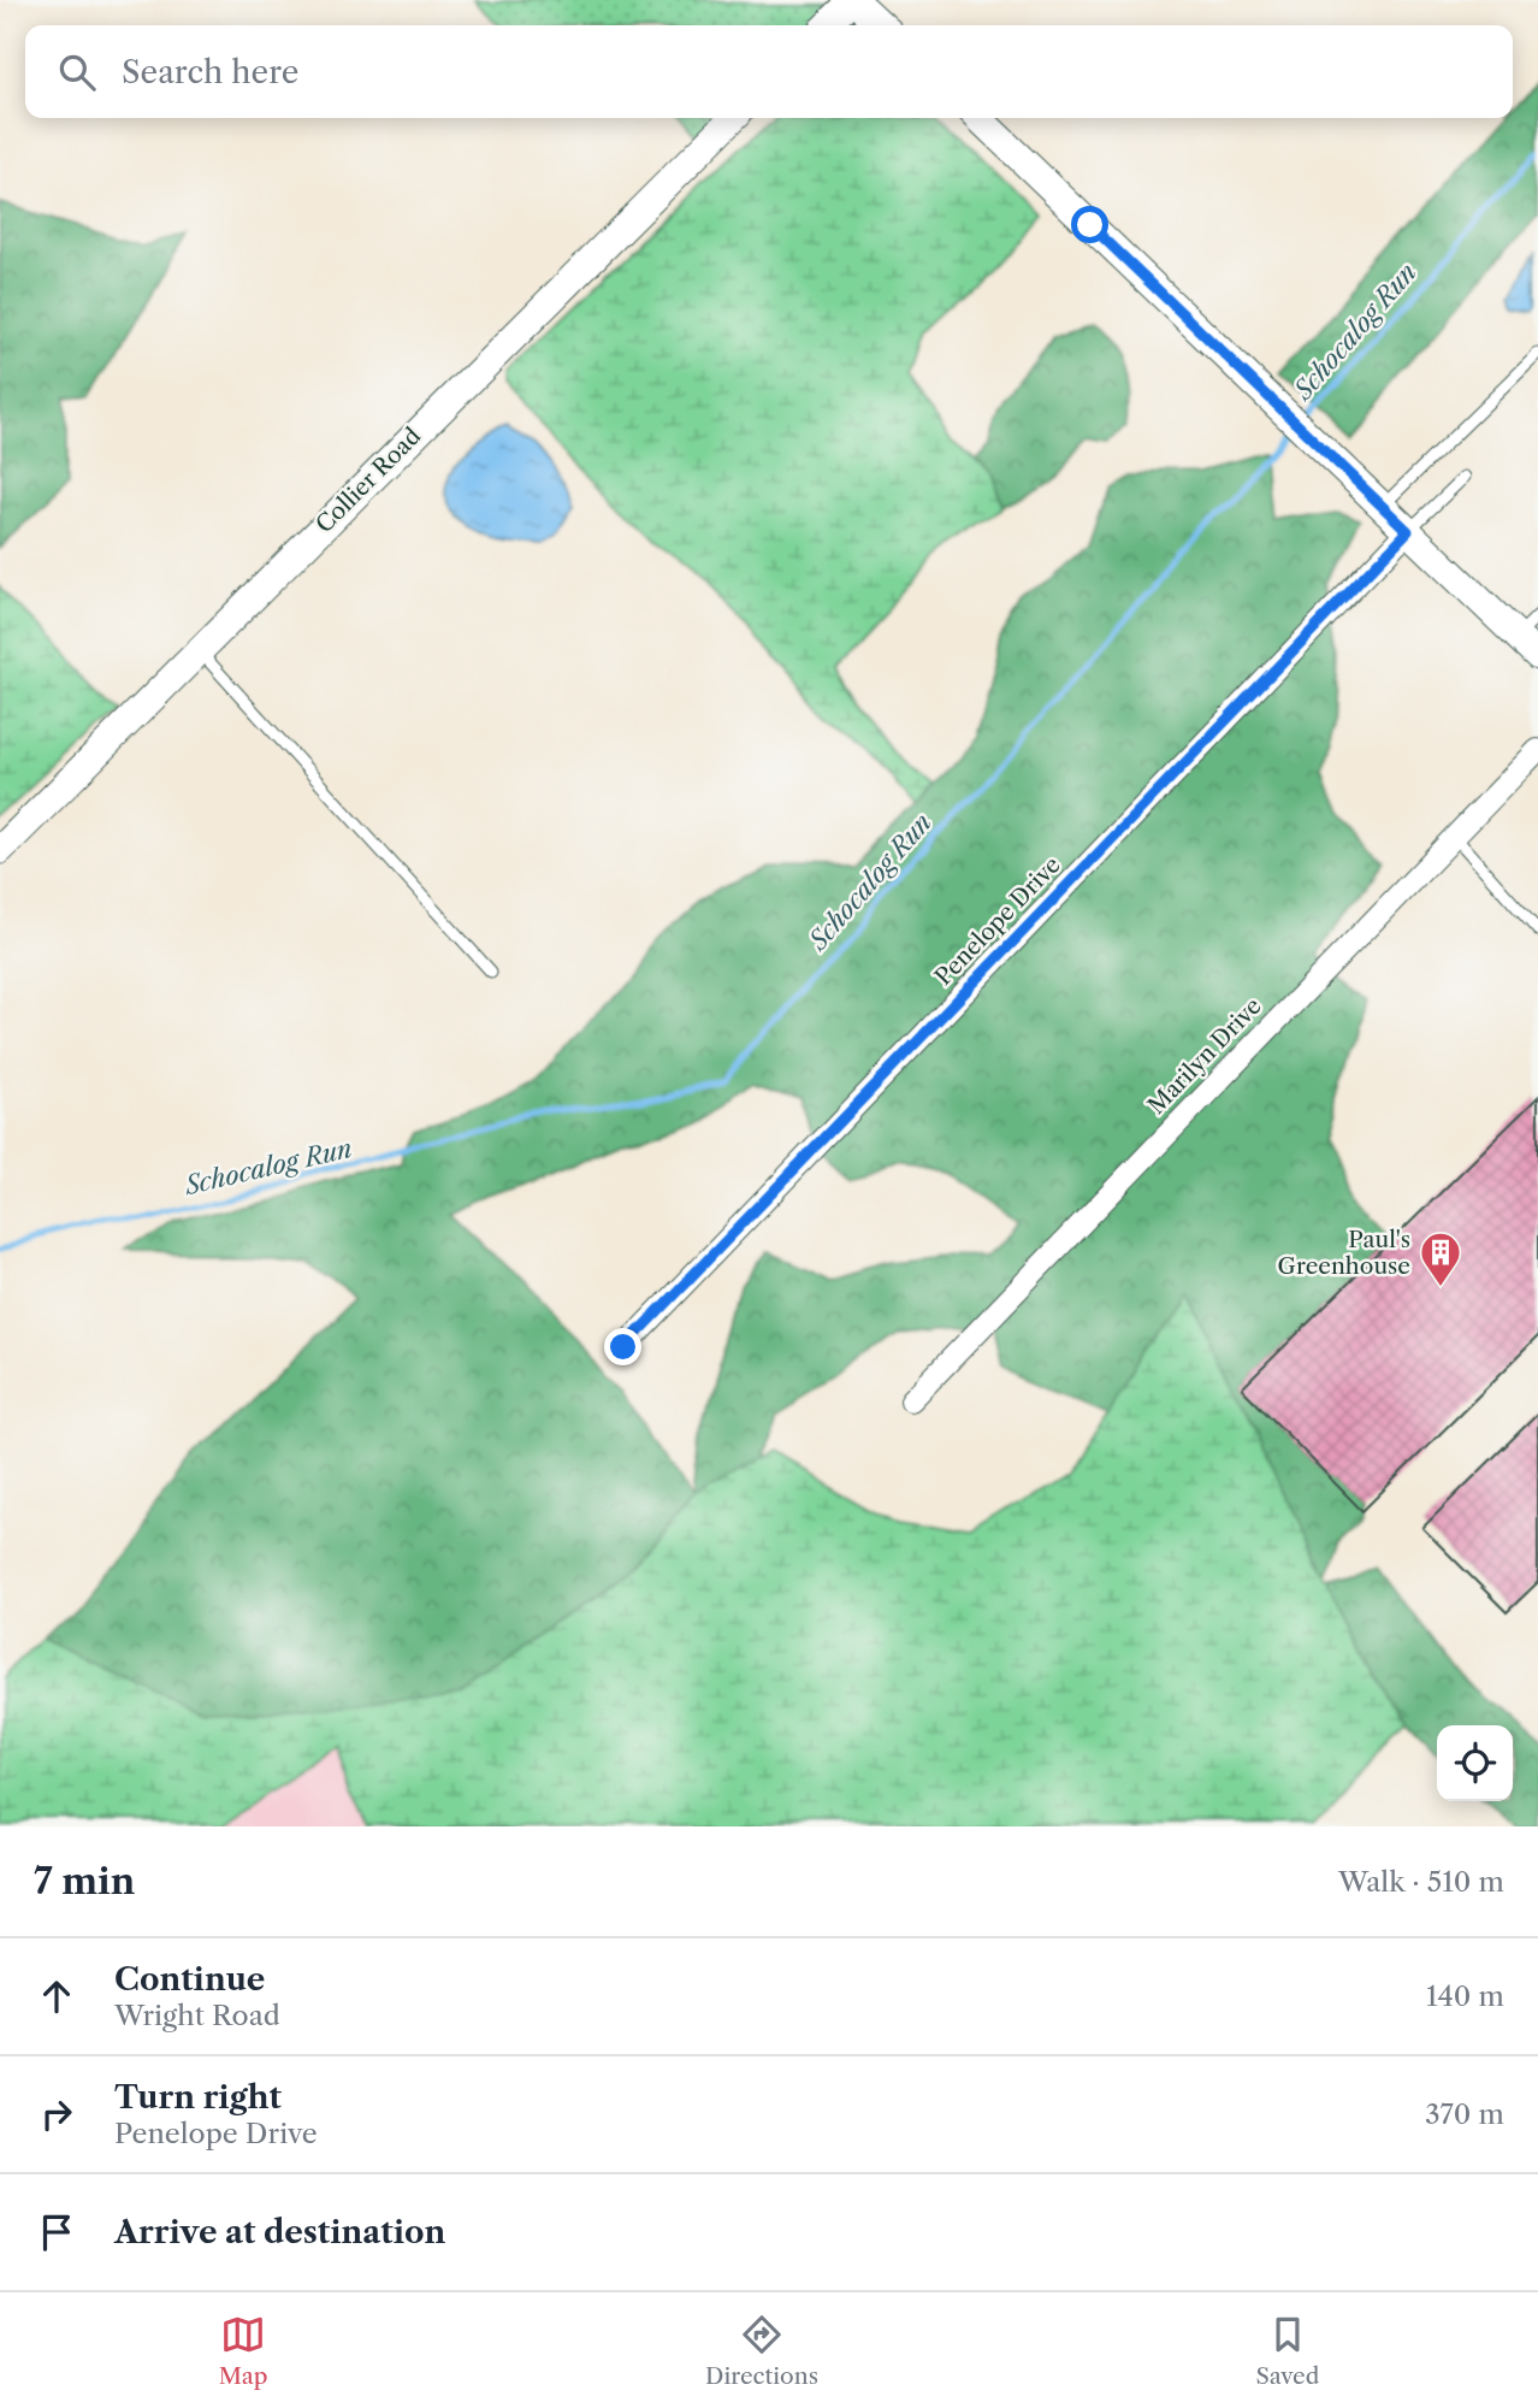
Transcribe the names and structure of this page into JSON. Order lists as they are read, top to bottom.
{
  "streets": {
    "street": ["Collier Road", "Penelope Drive", "Marilyn Drive"]
  },
  "water": ["Schocalog Run"],
  "places": {
    "building": ["Paul's Greenhouse"]
  },
  "page": {
    "search": "Search here",
    "heading": ["7 min", "Walk · 510 m"],
    "list": [
      ["Continue", "Wright Road", "140 m"],
      ["Turn right", "Penelope Drive", "370 m"],
      "Arrive at destination"
    ],
    "nav": ["Map", "Directions", "Saved"]
  }
}
